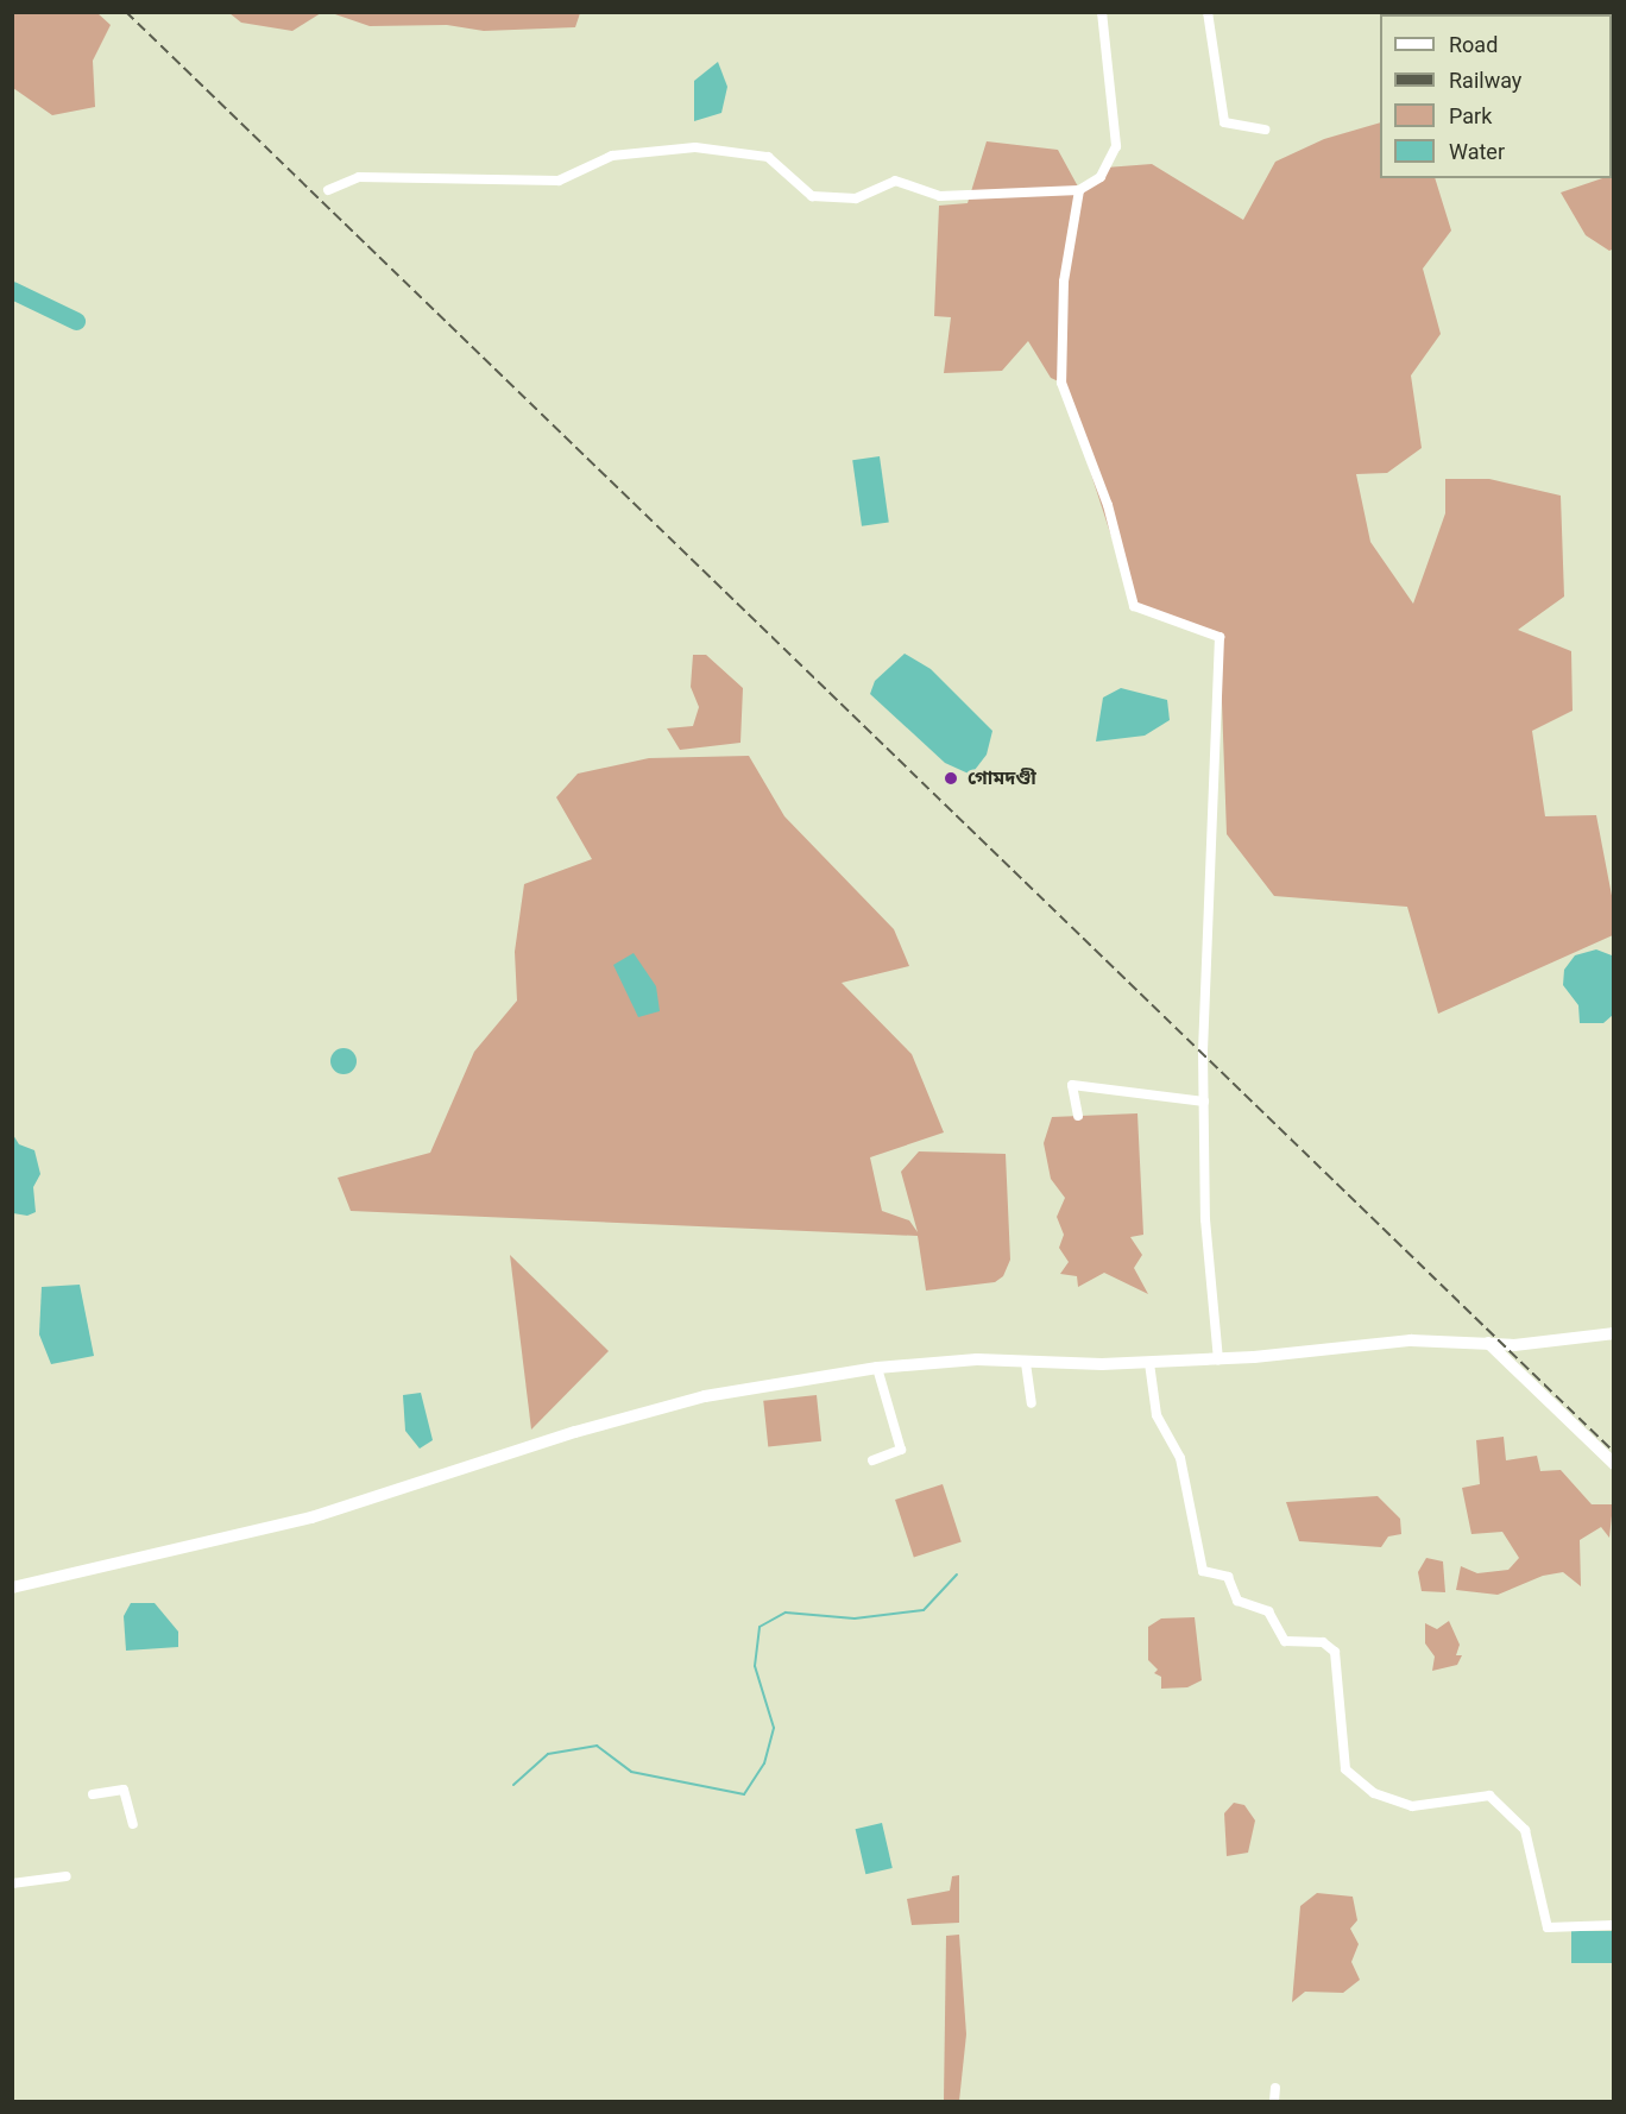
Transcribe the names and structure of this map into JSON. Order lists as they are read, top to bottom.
{
  "places": ["গোমদণ্ডী"],
  "legend": [
    "Road",
    "Railway",
    "Park",
    "Water"
  ]
}
